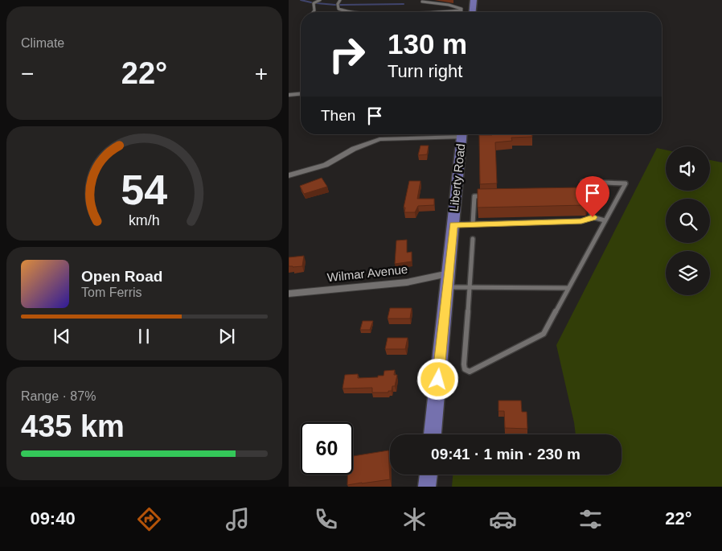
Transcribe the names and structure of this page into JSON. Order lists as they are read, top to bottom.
{
  "streets": {
    "main road": ["Liberty Road"],
    "street": ["Wilmar Avenue"]
  },
  "crossings": [
    ["Liberty Road", "Wilmar Avenue"]
  ],
  "page": {
    "tile": [
      "Climate",
      ["Range · 87%", "435 km"]
    ],
    "turn": ["130 m", "Turn right"],
    "heat": ["−", "22°", "+"],
    "then": "Then",
    "song": ["Open Road", "Tom Ferris"],
    "limit": "60",
    "trip": "09:41 · 1 min · 230 m",
    "tabs": ["09:40", "22°"],
    "gauge": ["54", "km/h"]
  }
}
